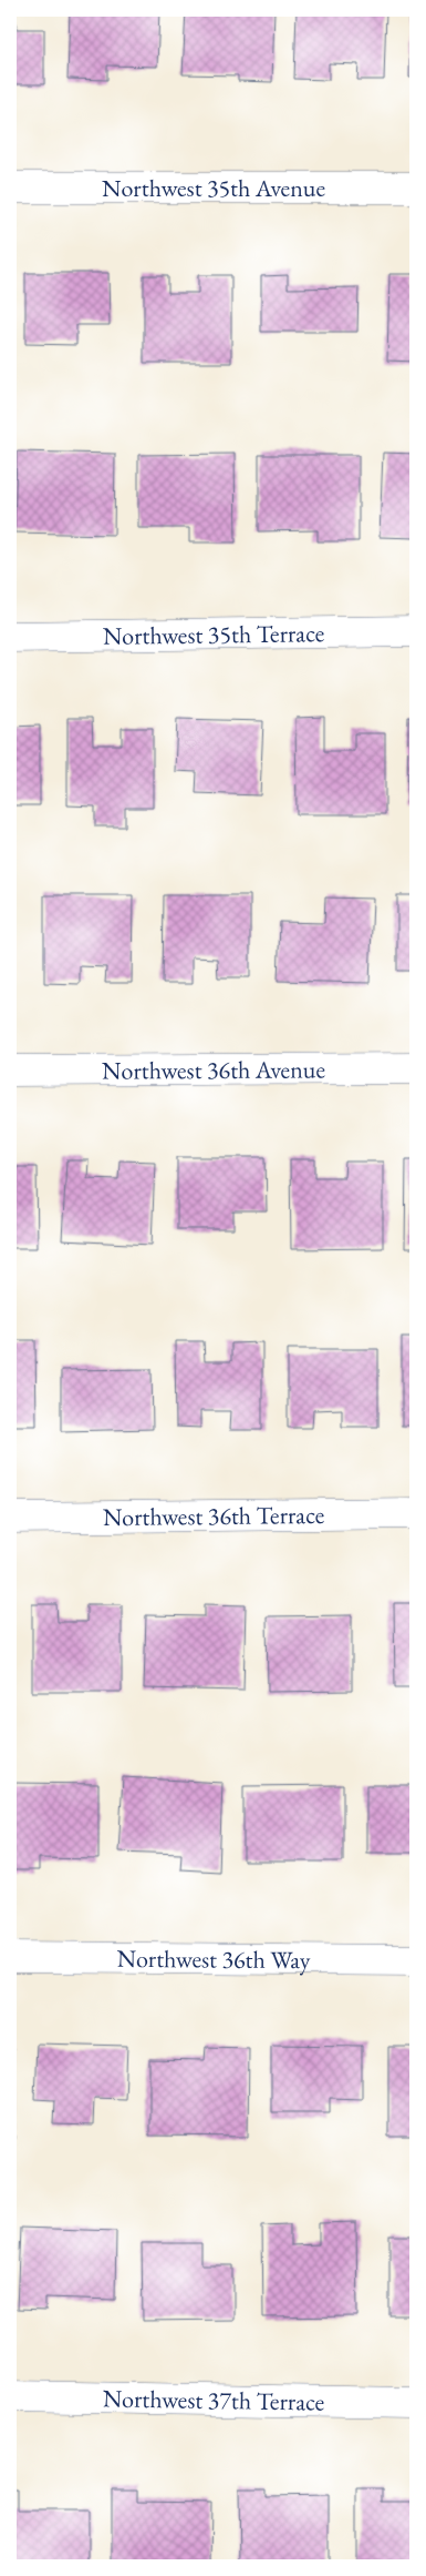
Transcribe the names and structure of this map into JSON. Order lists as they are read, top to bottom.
{
  "streets": {
    "street": [
      "Northwest 35th Avenue",
      "Northwest 35th Terrace",
      "Northwest 36th Avenue",
      "Northwest 36th Terrace",
      "Northwest 36th Way",
      "Northwest 37th Terrace"
    ]
  }
}
